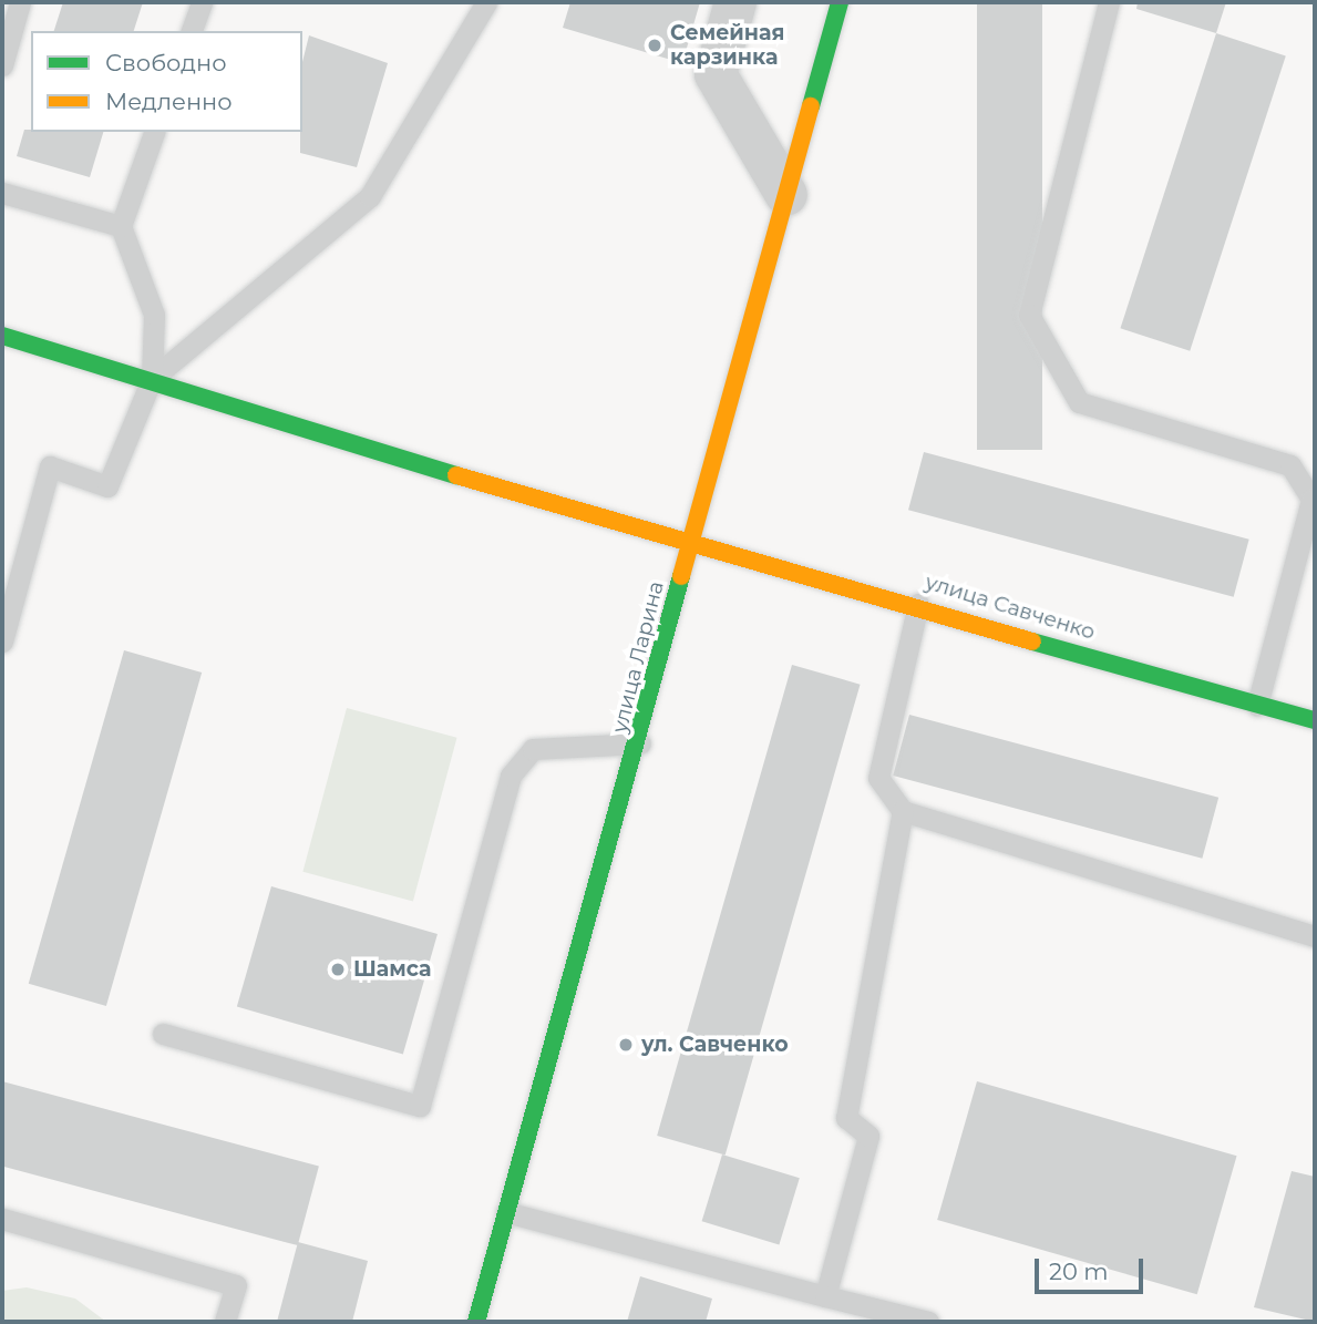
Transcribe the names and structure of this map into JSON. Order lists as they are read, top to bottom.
{
  "streets": {
    "main road": ["улица Савченко", "улица Ларина"]
  },
  "crossings": [
    ["улица Савченко", "улица Ларина"]
  ],
  "places": ["Семейная карзинка", "Шамса", "ул. Савченко"],
  "legend": ["Свободно", "Медленно"],
  "scale_bar": "20 m"
}
